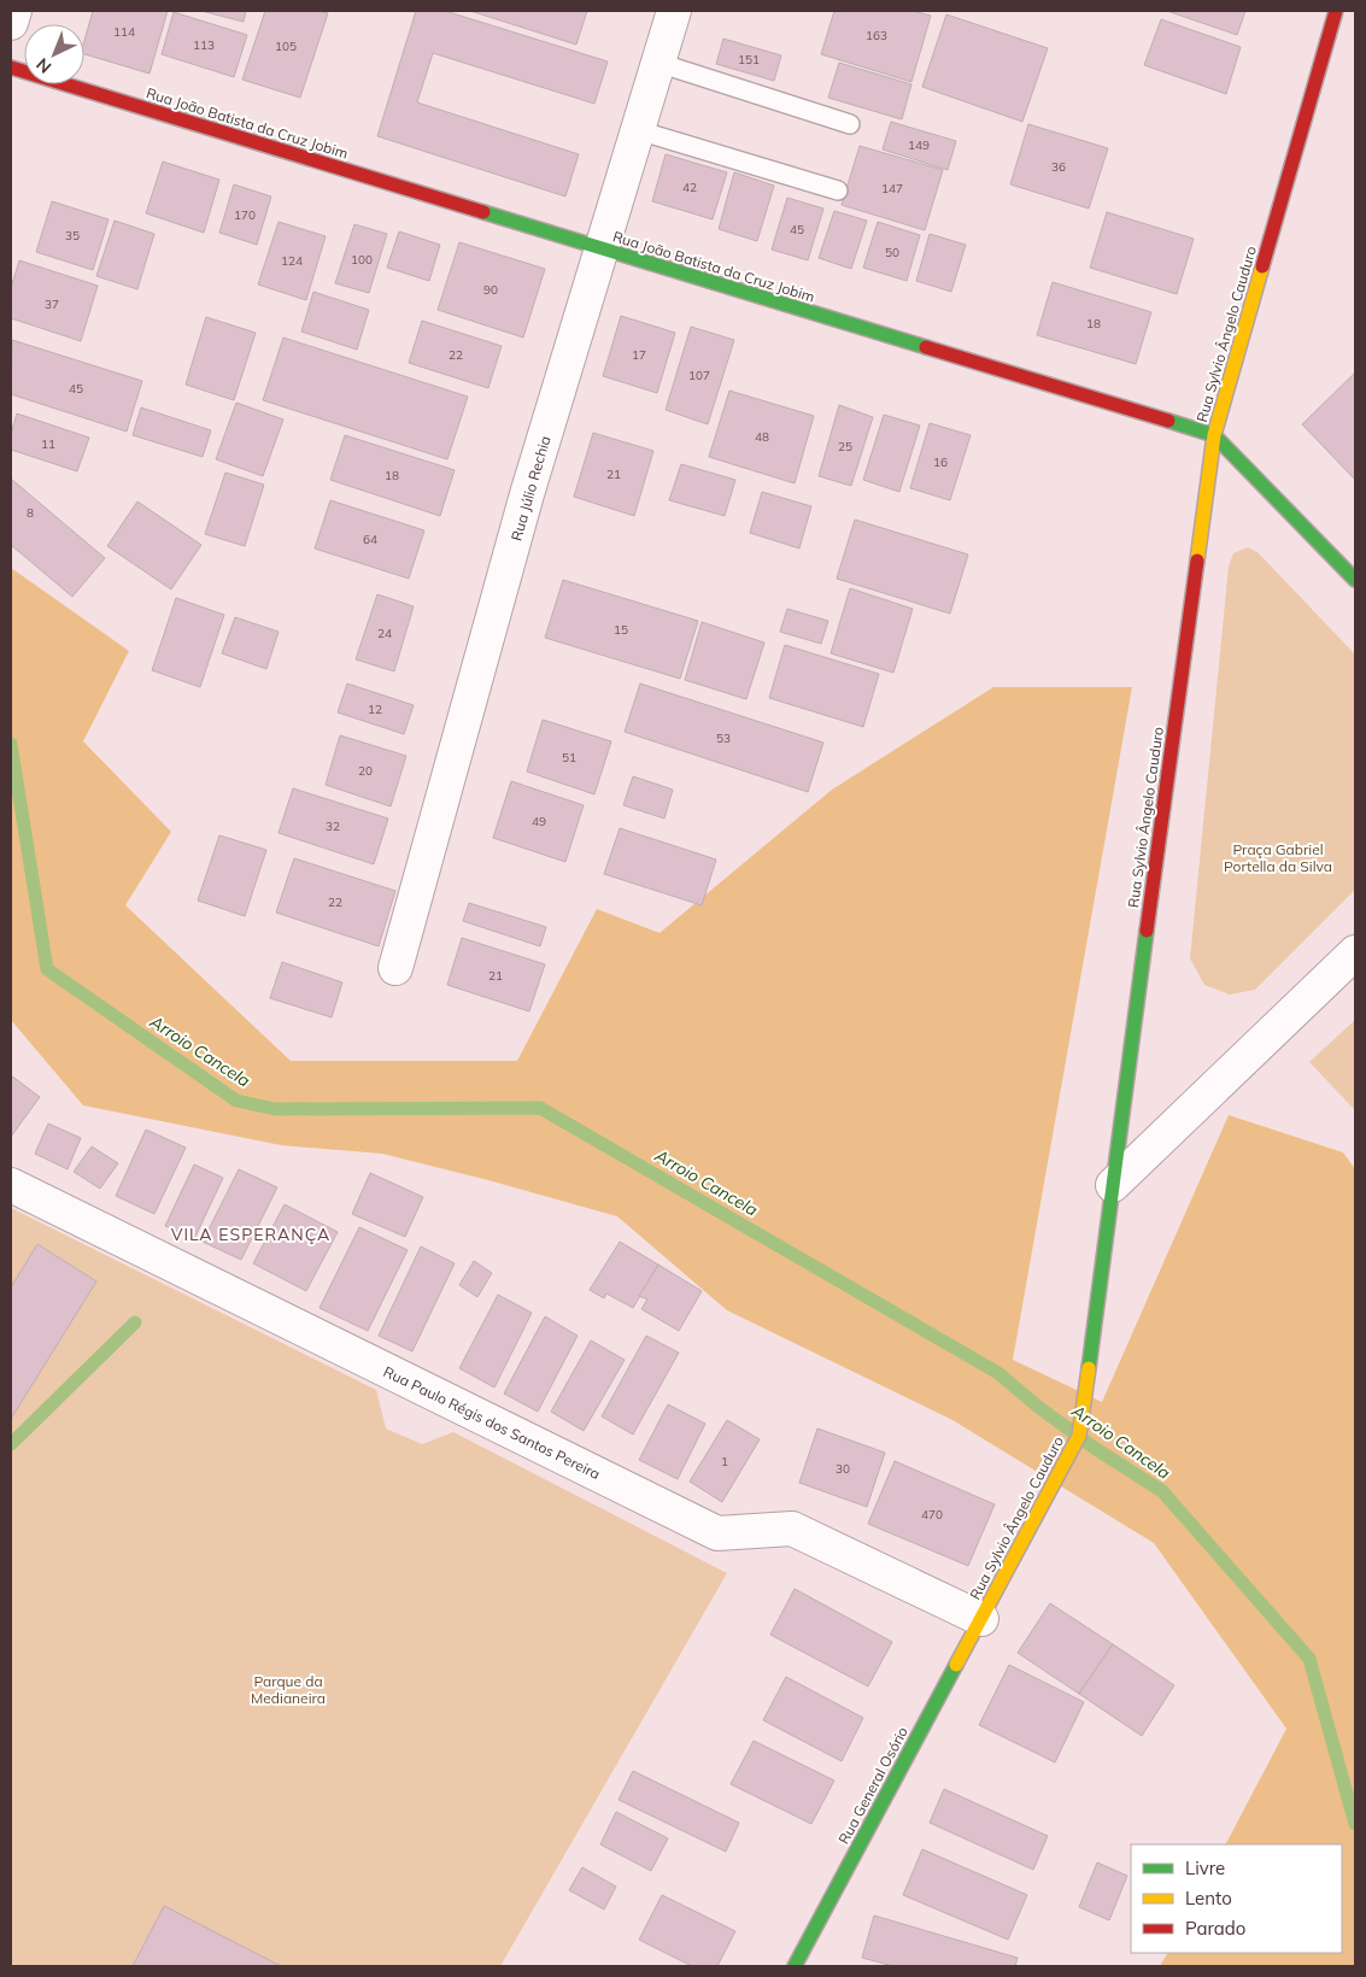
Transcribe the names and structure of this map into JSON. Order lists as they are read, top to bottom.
{
  "streets": {
    "street": [
      "Rua João Batista da Cruz Jobim",
      "Rua Sylvio Ângelo Cauduro",
      "Rua Júlio Rechia",
      "Rua Paulo Régis dos Santos Pereira",
      "Rua General Osório"
    ]
  },
  "crossings": [
    ["Rua João Batista da Cruz Jobim", "Rua Sylvio Ângelo Cauduro"],
    ["Rua João Batista da Cruz Jobim", "Rua Júlio Rechia"],
    ["Rua Sylvio Ângelo Cauduro", "Rua Paulo Régis dos Santos Pereira"],
    ["Rua Sylvio Ângelo Cauduro", "Rua General Osório"],
    ["Rua Paulo Régis dos Santos Pereira", "Rua General Osório"]
  ],
  "districts": ["VILA ESPERANÇA"],
  "water": ["Arroio Cancela"],
  "parks": ["Praça Gabriel Portella da Silva", "Parque da Medianeira"],
  "house_numbers": [
    "114",
    "163",
    "113",
    "105",
    "151",
    "149",
    "36",
    "42",
    "147",
    "170",
    "45",
    "35",
    "50",
    "100",
    "124",
    "90",
    "37",
    "18",
    "22",
    "17",
    "107",
    "45",
    "48",
    "11",
    "25",
    "16",
    "21",
    "18",
    "8",
    "64",
    "15",
    "24",
    "12",
    "53",
    "51",
    "20",
    "49",
    "32",
    "22",
    "21",
    "1",
    "30",
    "470"
  ],
  "legend": ["Livre", "Lento", "Parado"],
  "north": "bottom left"
}
